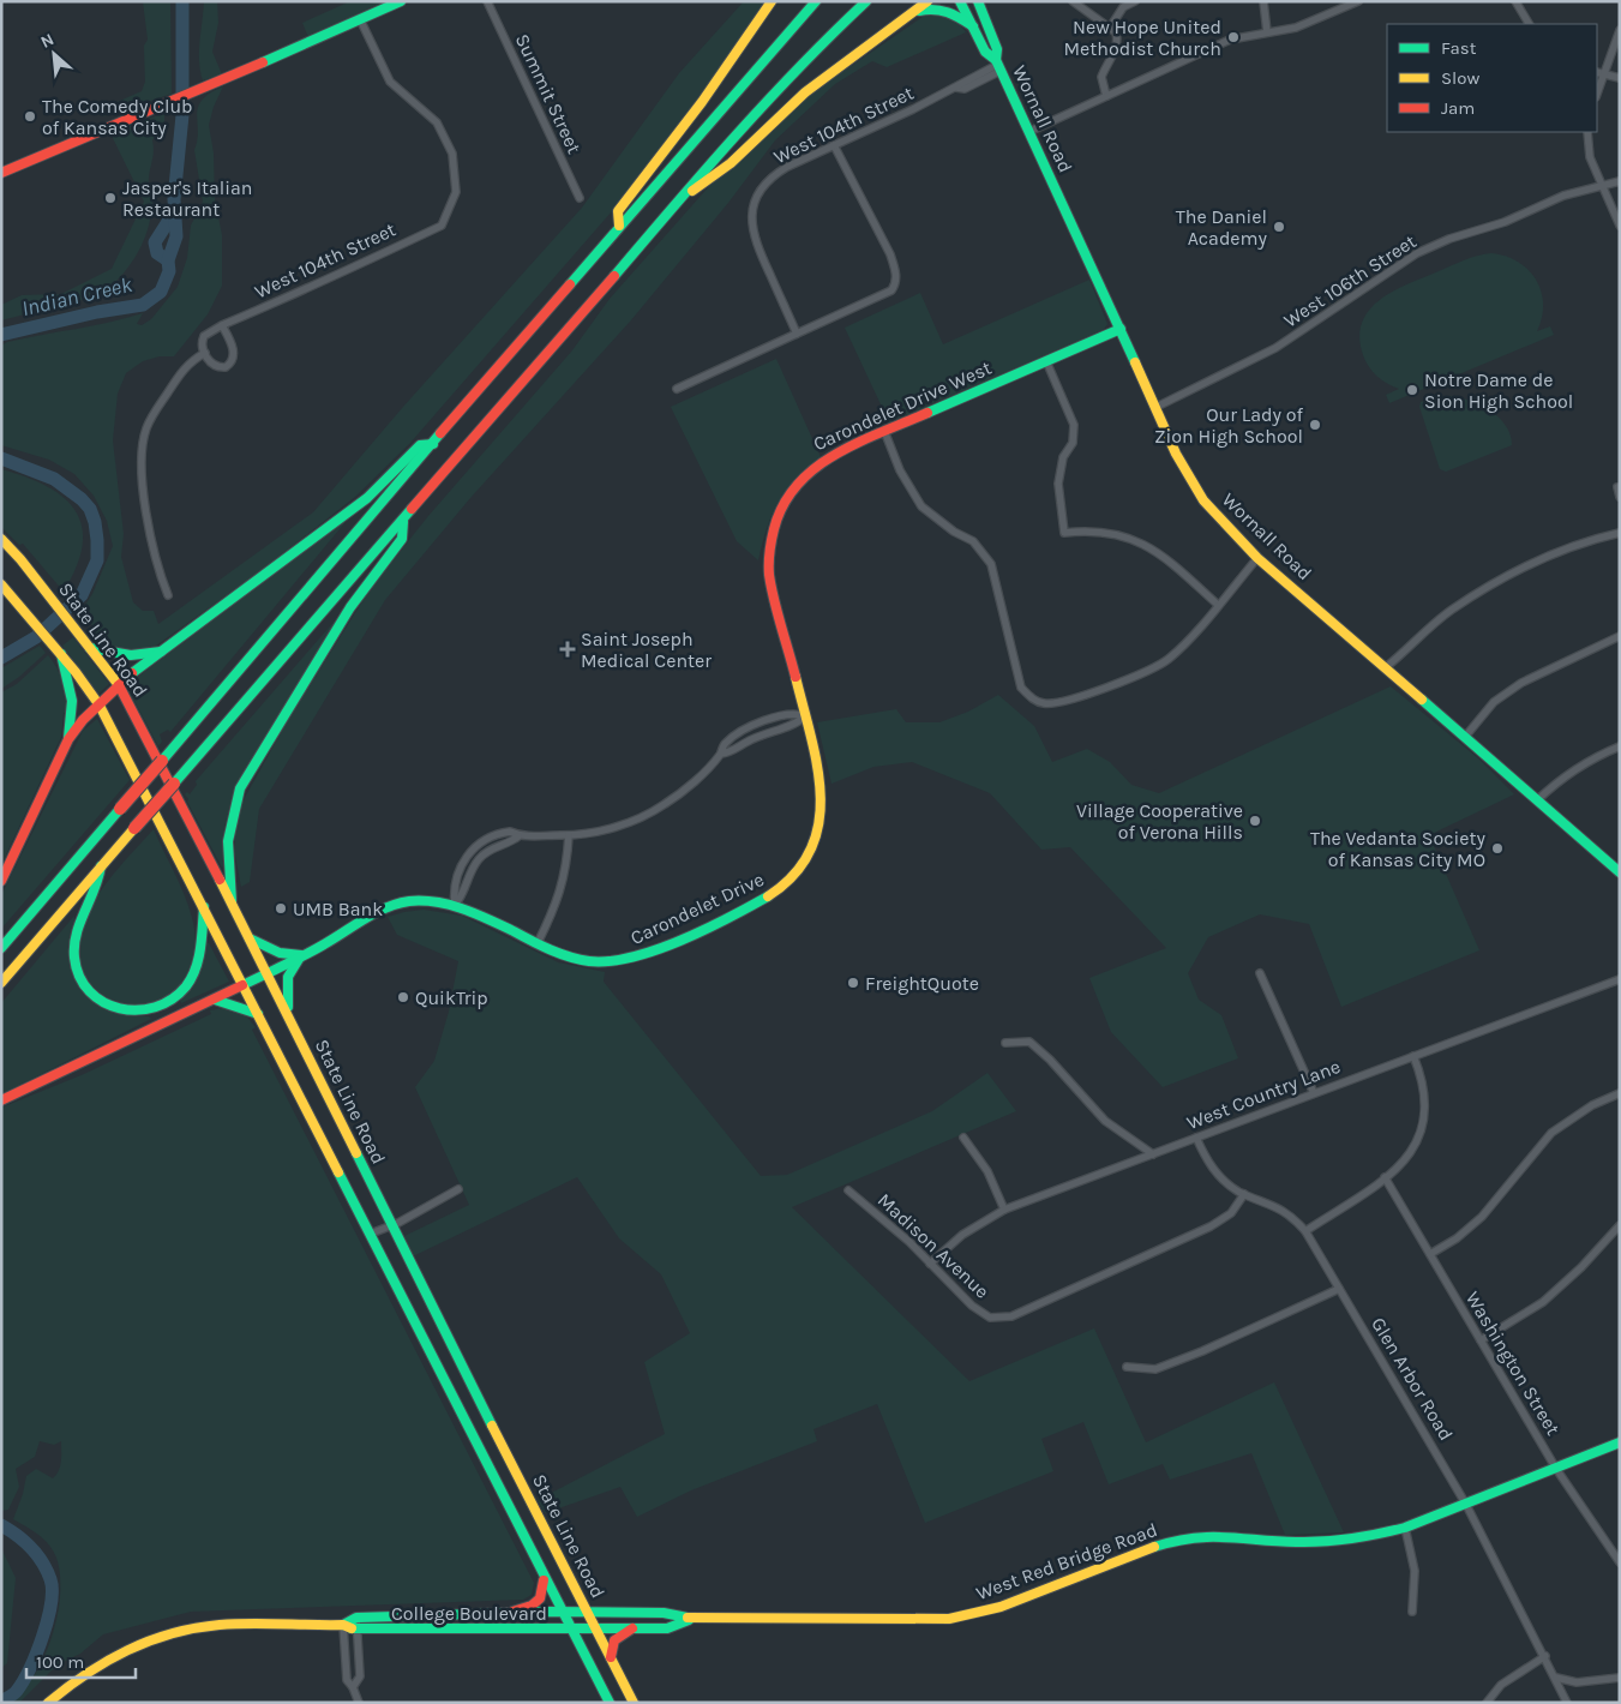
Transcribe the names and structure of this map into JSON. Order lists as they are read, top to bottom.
{
  "streets": {
    "main road": [
      "Wornall Road",
      "Carondelet Drive West",
      "State Line Road",
      "Carondelet Drive",
      "West Red Bridge Road",
      "College Boulevard"
    ],
    "street": [
      "Summit Street",
      "West 104th Street",
      "West 106th Street",
      "West Country Lane",
      "Madison Avenue",
      "Washington Street",
      "Glen Arbor Road"
    ]
  },
  "crossings": [
    ["Wornall Road", "West 104th Street"],
    ["Wornall Road", "West 106th Street"],
    ["Wornall Road", "Carondelet Drive West"],
    ["Carondelet Drive West", "Carondelet Drive"],
    ["State Line Road", "West Red Bridge Road"],
    ["State Line Road", "College Boulevard"],
    ["West Country Lane", "Madison Avenue"],
    ["West Country Lane", "Glen Arbor Road"],
    ["Madison Avenue", "Glen Arbor Road"],
    ["Washington Street", "West Red Bridge Road"],
    ["Glen Arbor Road", "West Red Bridge Road"],
    ["West Red Bridge Road", "College Boulevard"]
  ],
  "water": ["Indian Creek"],
  "places": {
    "other": [
      "New Hope United Methodist Church",
      "The Comedy Club of Kansas City",
      "Jasper's Italian Restaurant",
      "The Daniel Academy",
      "Notre Dame de Sion High School",
      "Our Lady of Zion High School",
      "Village Cooperative of Verona Hills",
      "The Vedanta Society of Kansas City MO",
      "UMB Bank",
      "FreightQuote",
      "QuikTrip"
    ],
    "health": ["Saint Joseph Medical Center"]
  },
  "legend": ["Fast", "Slow", "Jam"],
  "scale_bar": "100 m",
  "north": "top left"
}
